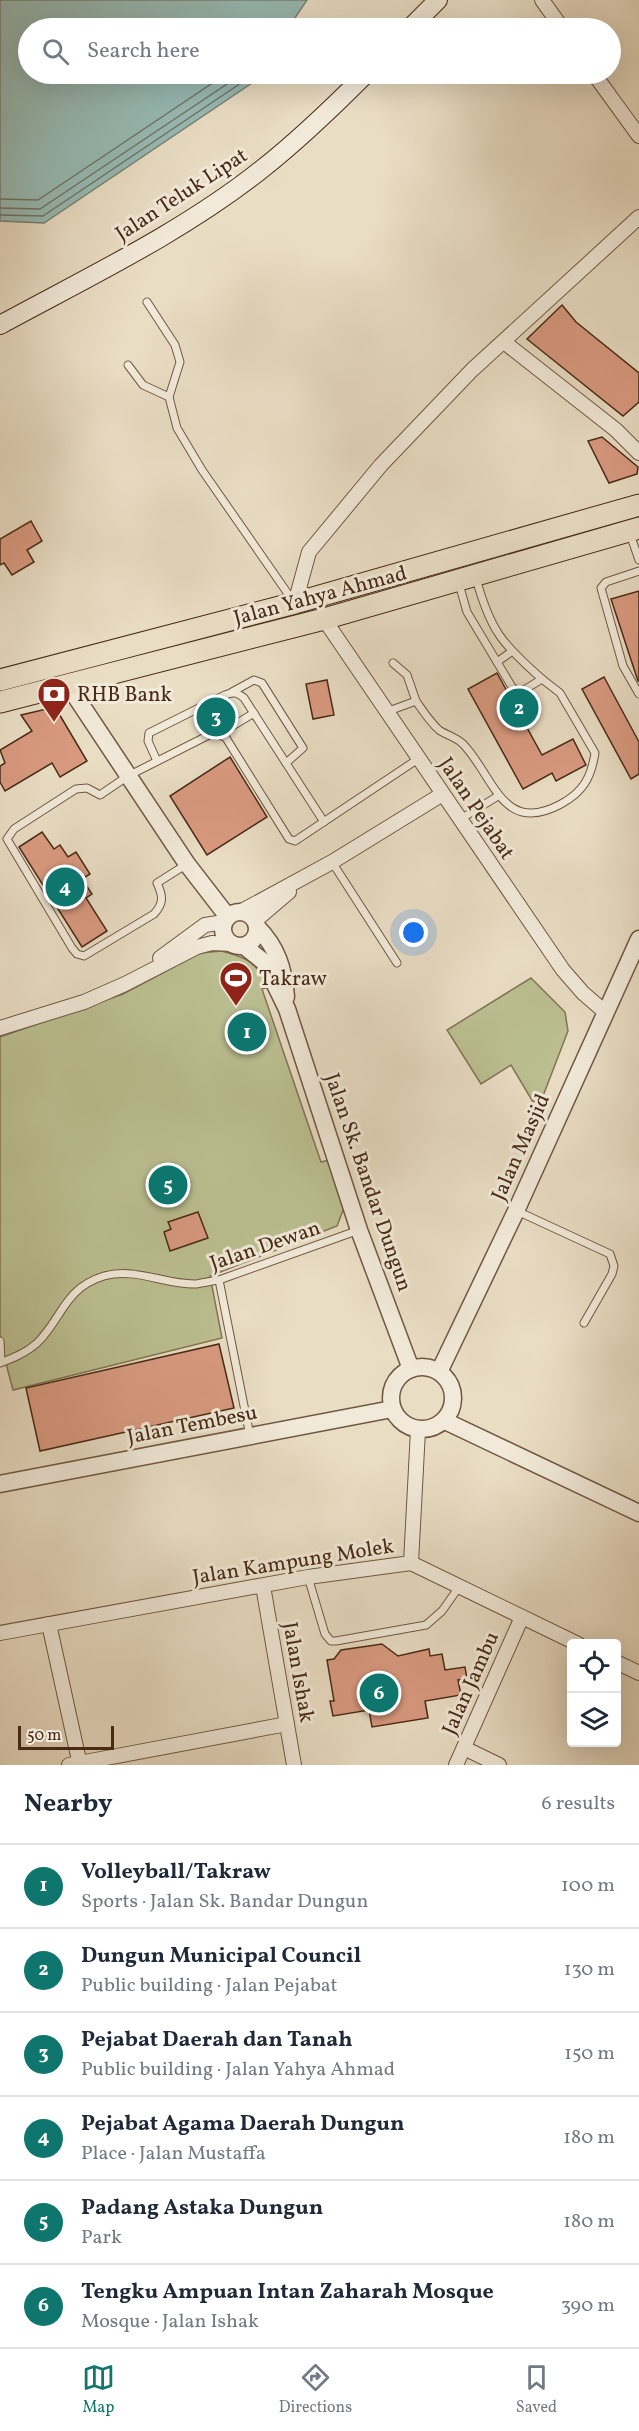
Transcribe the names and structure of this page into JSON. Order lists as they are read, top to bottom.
{
  "streets": {
    "main road": ["Jalan Teluk Lipat", "Jalan Yahya Ahmad"],
    "street": [
      "Jalan Pejabat",
      "Jalan Masjid",
      "Jalan Sk. Bandar Dungun",
      "Jalan Tembesu",
      "Jalan Kampung Molek",
      "Jalan Ishak",
      "Jalan Jambu"
    ],
    "lane": ["Jalan Dewan"]
  },
  "crossings": [
    ["Jalan Yahya Ahmad", "Jalan Pejabat"],
    ["Jalan Pejabat", "Jalan Masjid"],
    ["Jalan Masjid", "Jalan Sk. Bandar Dungun"],
    ["Jalan Masjid", "Jalan Tembesu"],
    ["Jalan Sk. Bandar Dungun", "Jalan Dewan"],
    ["Jalan Sk. Bandar Dungun", "Jalan Tembesu"],
    ["Jalan Kampung Molek", "Jalan Ishak"],
    ["Jalan Kampung Molek", "Jalan Jambu"]
  ],
  "places": {
    "bank": ["RHB Bank"],
    "sports": ["Takraw"]
  },
  "scale_bar": "50 m",
  "page": {
    "search": "Search here",
    "pins": [
      "2",
      "3",
      "4",
      "1",
      "5",
      "6"
    ],
    "scale": "50 m",
    "heading": ["Nearby", "6 results"],
    "list": [
      {
        "mark": "1",
        "name": "Volleyball/Takraw",
        "note": "Sports · Jalan Sk. Bandar Dungun",
        "value": "100 m"
      },
      {
        "mark": "2",
        "name": "Dungun Municipal Council",
        "note": "Public building · Jalan Pejabat",
        "value": "130 m"
      },
      {
        "mark": "3",
        "name": "Pejabat Daerah dan Tanah",
        "note": "Public building · Jalan Yahya Ahmad",
        "value": "150 m"
      },
      {
        "mark": "4",
        "name": "Pejabat Agama Daerah Dungun",
        "note": "Place · Jalan Mustaffa",
        "value": "180 m"
      },
      {
        "mark": "5",
        "name": "Padang Astaka Dungun",
        "note": "Park",
        "value": "180 m"
      },
      {
        "mark": "6",
        "name": "Tengku Ampuan Intan Zaharah Mosque",
        "note": "Mosque · Jalan Ishak",
        "value": "390 m"
      }
    ],
    "nav": ["Map", "Directions", "Saved"]
  }
}
